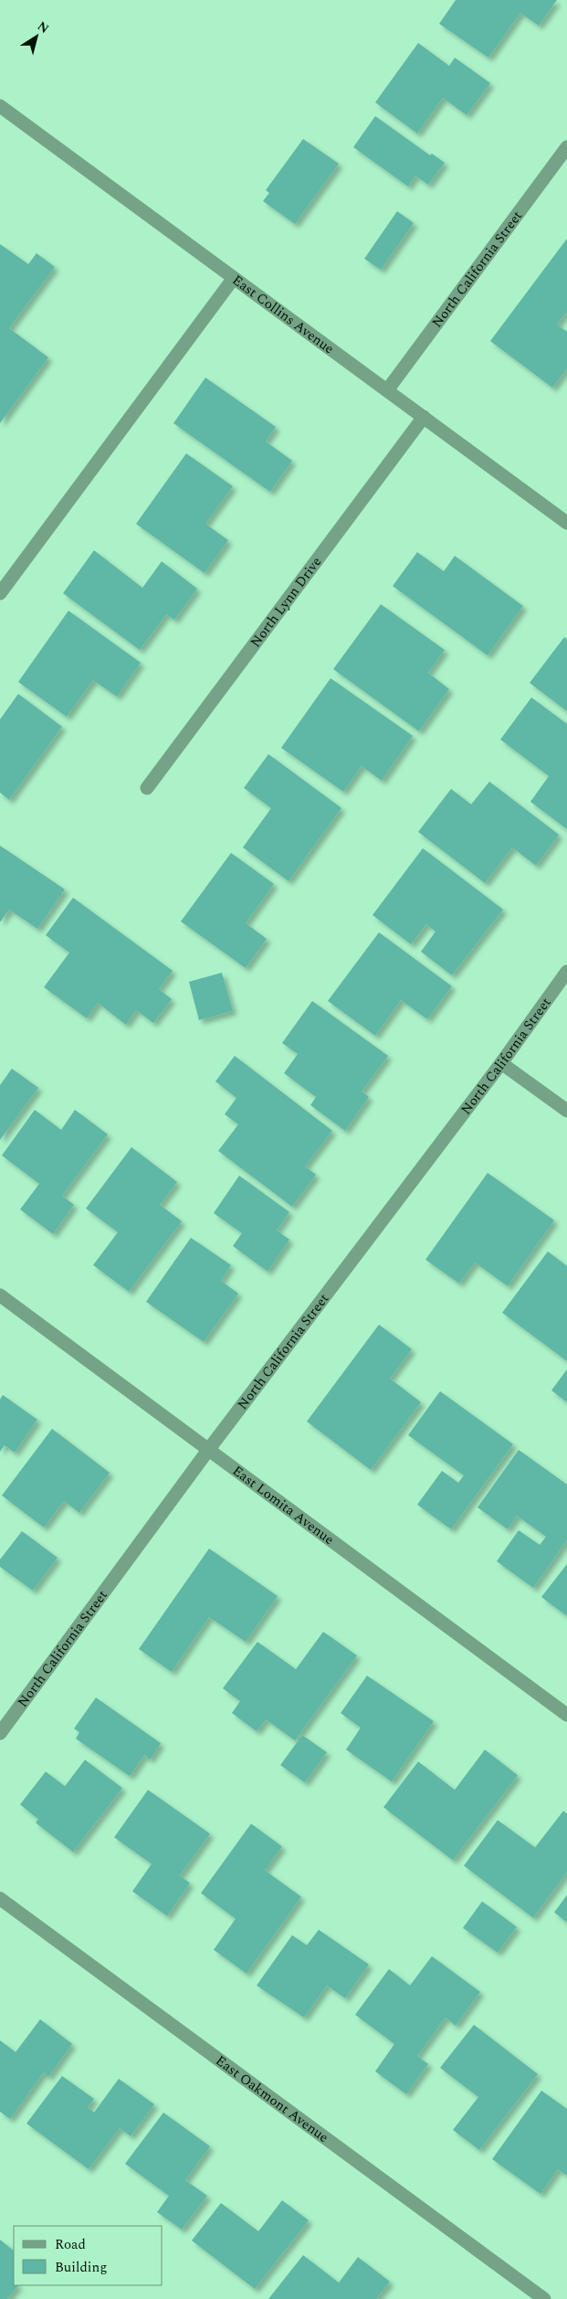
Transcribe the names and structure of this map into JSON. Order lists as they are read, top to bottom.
{
  "streets": {
    "street": [
      "North California Street",
      "East Collins Avenue",
      "North Lynn Drive",
      "East Lomita Avenue",
      "East Oakmont Avenue"
    ]
  },
  "crossings": [
    ["North California Street", "East Collins Avenue"],
    ["North California Street", "East Lomita Avenue"],
    ["East Collins Avenue", "North Lynn Drive"]
  ],
  "legend": ["Road", "Building"],
  "north": "top right"
}
